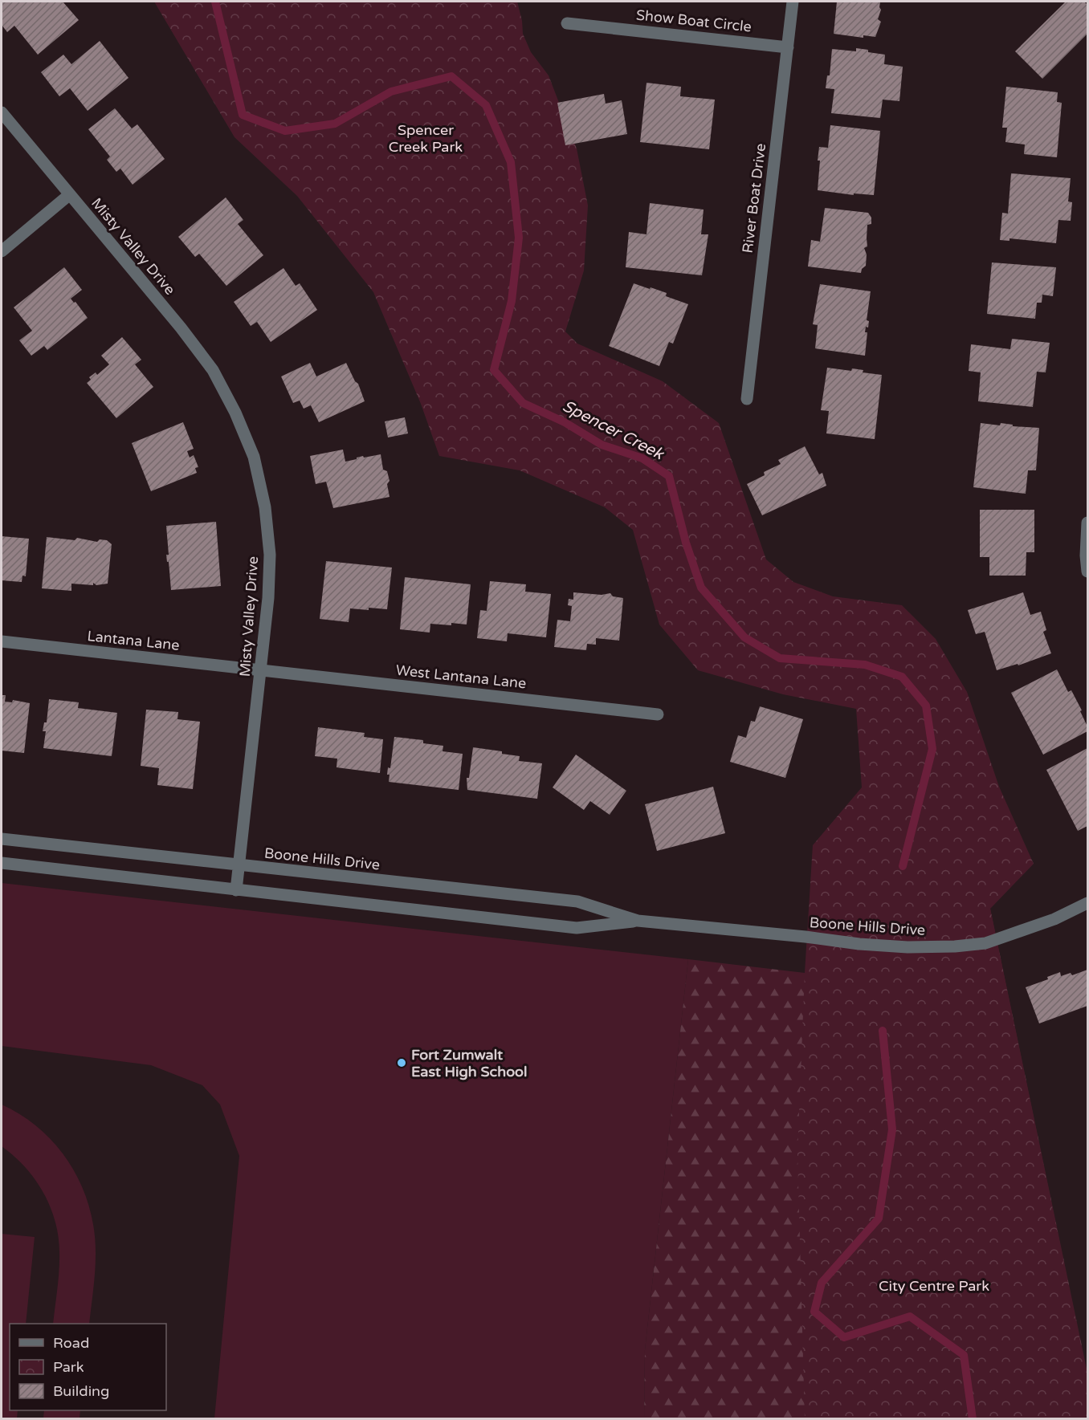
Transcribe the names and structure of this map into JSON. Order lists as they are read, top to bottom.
{
  "streets": {
    "street": [
      "Show Boat Circle",
      "River Boat Drive",
      "Misty Valley Drive",
      "Lantana Lane",
      "West Lantana Lane",
      "Boone Hills Drive"
    ]
  },
  "crossings": [
    ["Show Boat Circle", "River Boat Drive"],
    ["Misty Valley Drive", "Lantana Lane"],
    ["Misty Valley Drive", "West Lantana Lane"],
    ["Misty Valley Drive", "Boone Hills Drive"],
    ["Lantana Lane", "West Lantana Lane"]
  ],
  "water": ["Spencer Creek"],
  "parks": ["Spencer Creek Park", "City Centre Park"],
  "places": ["Fort Zumwalt East High School"],
  "legend": ["Road", "Park", "Building"]
}
